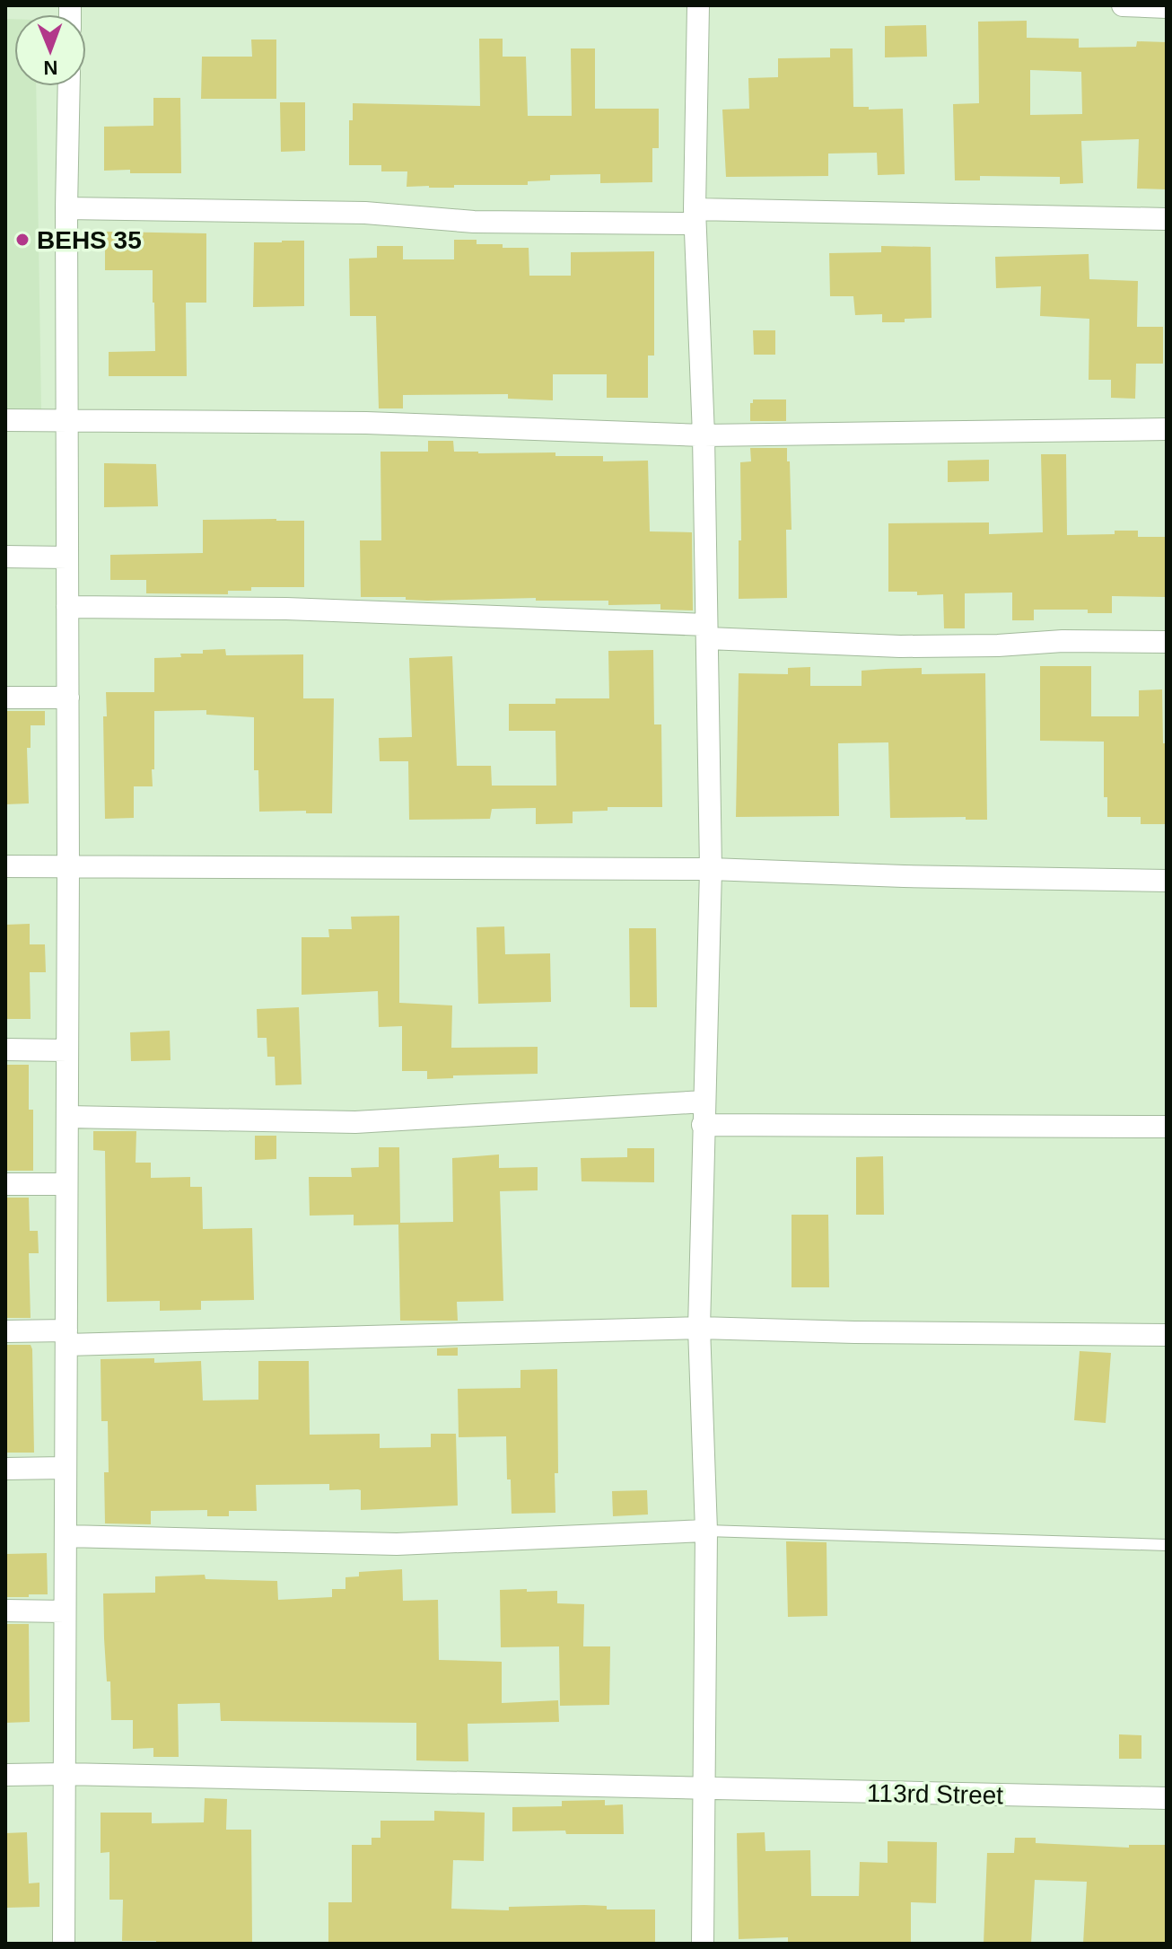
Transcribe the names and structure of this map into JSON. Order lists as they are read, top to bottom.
{
  "streets": {
    "street": ["113rd Street"]
  },
  "places": ["BEHS 35"],
  "north": "bottom"
}
